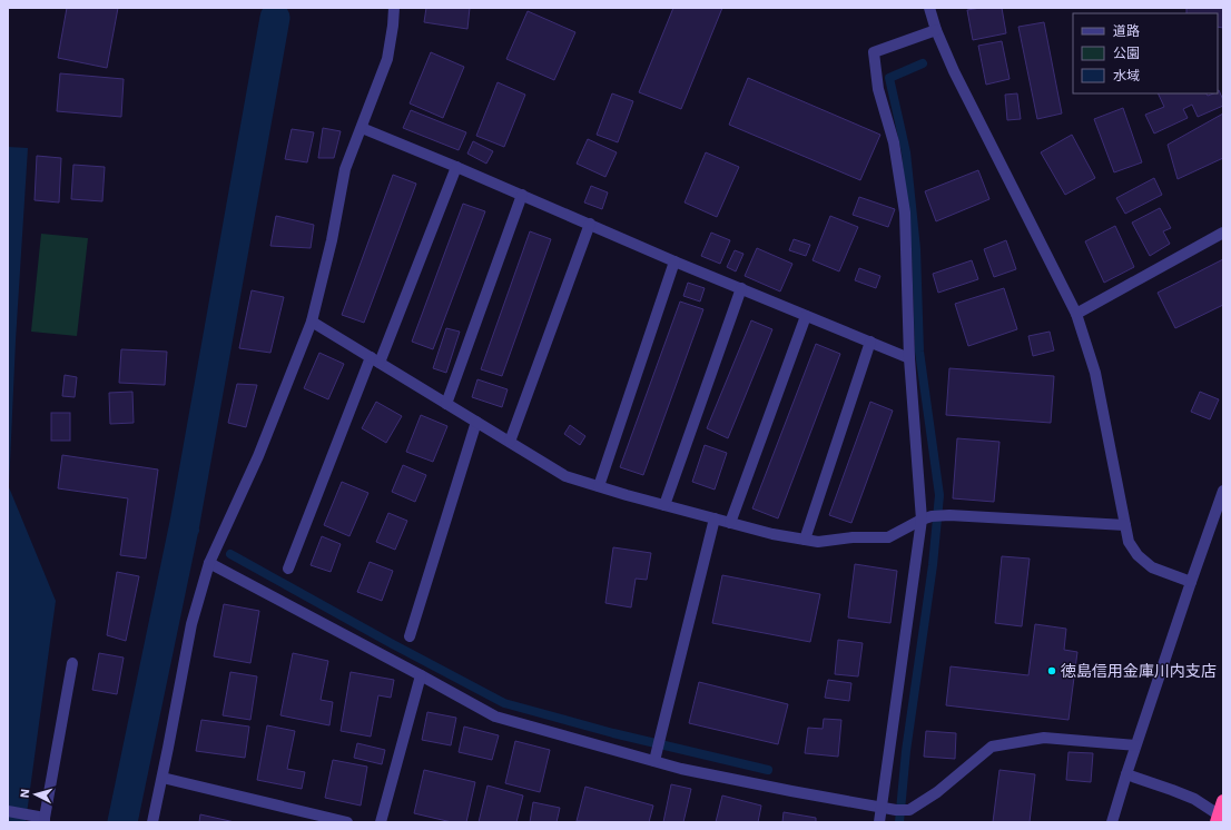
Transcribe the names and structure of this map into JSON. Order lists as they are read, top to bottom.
{
  "places": ["徳島信用金庫川内支店"],
  "legend": ["道路", "公園", "水域"],
  "north": "left"
}
